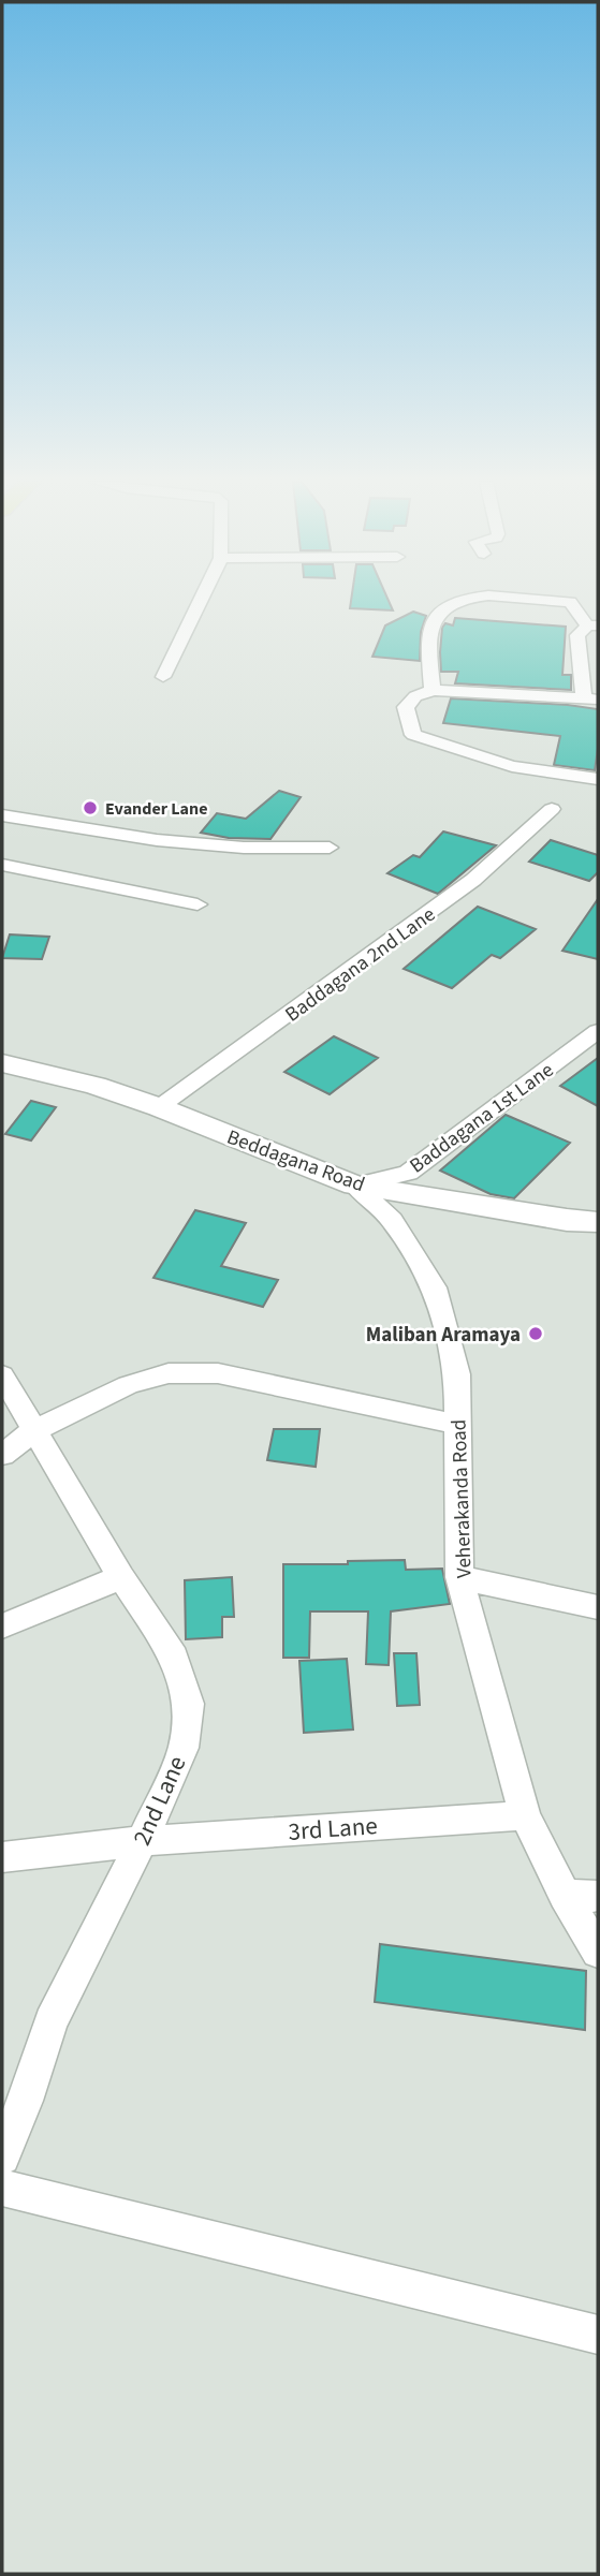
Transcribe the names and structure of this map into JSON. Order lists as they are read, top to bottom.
{
  "streets": {
    "street": [
      "Baddagana 2nd Lane",
      "Baddagana 1st Lane",
      "Beddagana Road",
      "Veherakanda Road",
      "2nd Lane",
      "3rd Lane"
    ]
  },
  "crossings": [
    ["Baddagana 2nd Lane", "Beddagana Road"],
    ["Baddagana 1st Lane", "Beddagana Road"],
    ["Baddagana 1st Lane", "Veherakanda Road"],
    ["Beddagana Road", "Veherakanda Road"],
    ["Veherakanda Road", "3rd Lane"],
    ["2nd Lane", "3rd Lane"]
  ],
  "places": ["Evander Lane", "Maliban Aramaya"]
}
